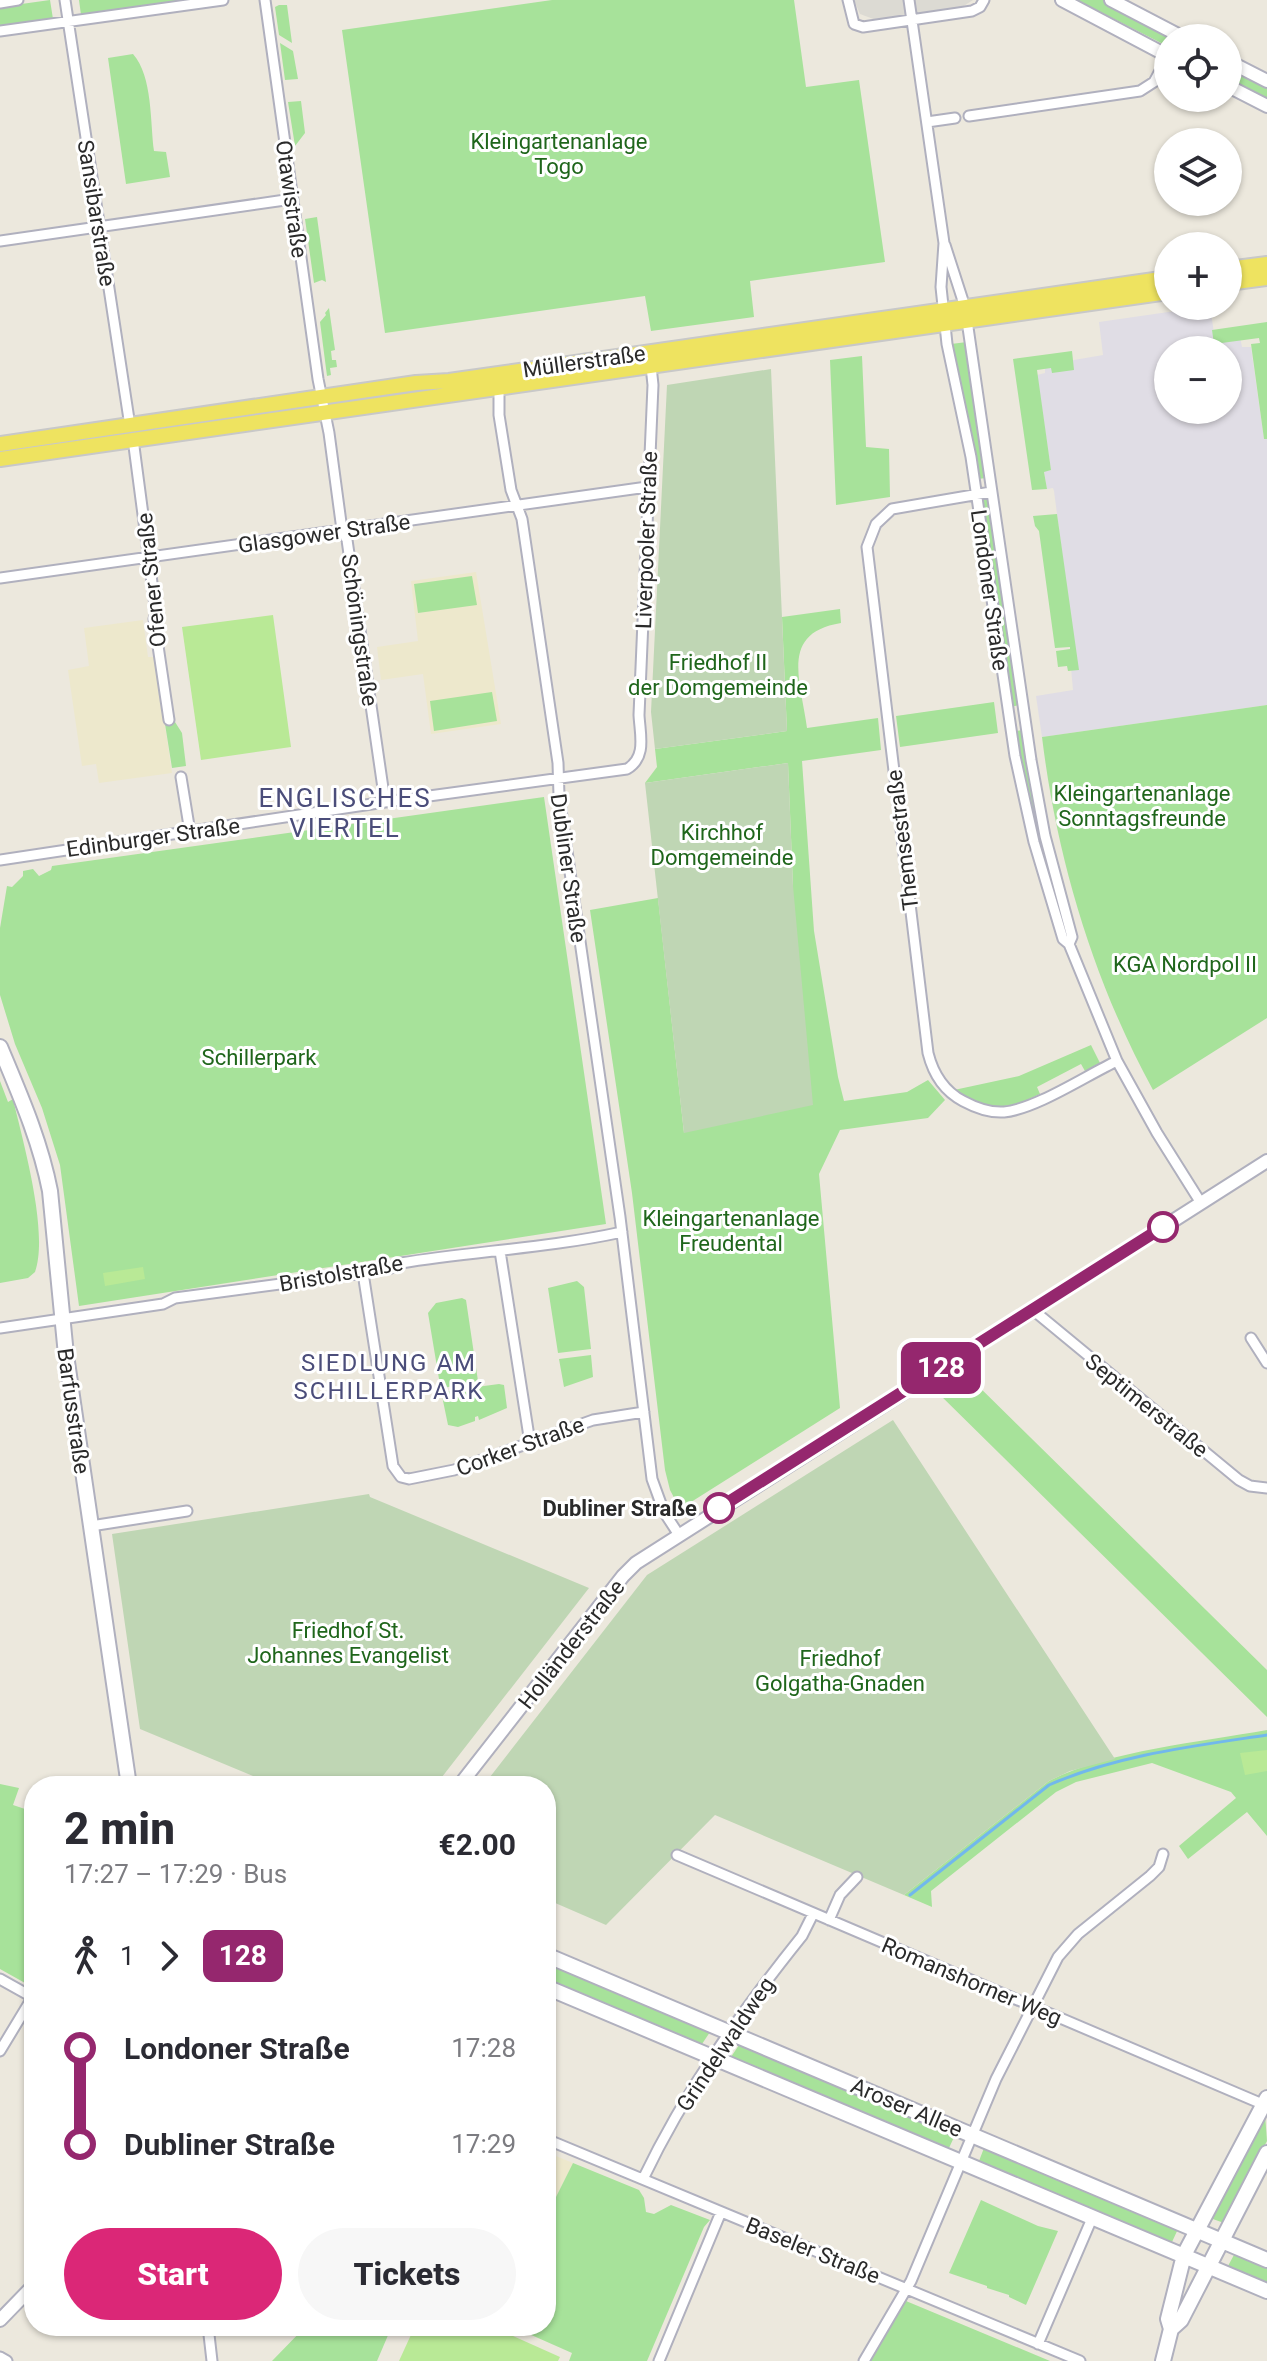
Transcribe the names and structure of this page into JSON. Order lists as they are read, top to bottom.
{
  "streets": {
    "main road": ["Müllerstraße", "Barfusstraße", "Aroser Allee"],
    "street": [
      "Otawistraße",
      "Sansibarstraße",
      "Glasgower Straße",
      "Liverpooler Straße",
      "Ofener Straße",
      "Londoner Straße",
      "Schöningstraße",
      "Edinburger Straße",
      "Themsestraße",
      "Dubliner Straße",
      "Bristolstraße",
      "Septimerstraße",
      "Corker Straße",
      "Holländerstraße",
      "Romanshorner Weg",
      "Grindelwaldweg",
      "Baseler Straße"
    ]
  },
  "crossings": [
    ["Otawistraße", "Müllerstraße"],
    ["Otawistraße", "Schöningstraße"],
    ["Sansibarstraße", "Müllerstraße"],
    ["Sansibarstraße", "Ofener Straße"],
    ["Müllerstraße", "Liverpooler Straße"],
    ["Müllerstraße", "Ofener Straße"],
    ["Müllerstraße", "Londoner Straße"],
    ["Müllerstraße", "Schöningstraße"],
    ["Müllerstraße", "Dubliner Straße"],
    ["Glasgower Straße", "Liverpooler Straße"],
    ["Glasgower Straße", "Ofener Straße"],
    ["Glasgower Straße", "Schöningstraße"],
    ["Glasgower Straße", "Dubliner Straße"],
    ["Liverpooler Straße", "Edinburger Straße"],
    ["Londoner Straße", "Themsestraße"],
    ["Londoner Straße", "Holländerstraße"],
    ["Schöningstraße", "Edinburger Straße"],
    ["Edinburger Straße", "Dubliner Straße"],
    ["Dubliner Straße", "Bristolstraße"],
    ["Dubliner Straße", "Corker Straße"],
    ["Dubliner Straße", "Holländerstraße"],
    ["Bristolstraße", "Barfusstraße"],
    ["Bristolstraße", "Corker Straße"],
    ["Septimerstraße", "Holländerstraße"],
    ["Romanshorner Weg", "Grindelwaldweg"],
    ["Grindelwaldweg", "Aroser Allee"],
    ["Grindelwaldweg", "Baseler Straße"]
  ],
  "districts": ["ENGLISCHES VIERTEL", "SIEDLUNG AM SCHILLERPARK"],
  "parks": [
    "Kleingartenanlage Togo",
    "Friedhof II der Domgemeinde",
    "Kleingartenanlage Sonntagsfreunde",
    "Kirchhof Domgemeinde",
    "KGA Nordpol II",
    "Schillerpark",
    "Kleingartenanlage Freudental",
    "Friedhof St. Johannes Evangelist",
    "Friedhof Golgatha-Gnaden"
  ],
  "places": ["Dubliner Straße"],
  "lines": ["bus line 128"],
  "page": {
    "on_map": "128",
    "map_buttons": ["+", "−"],
    "heading": ["2 min", "17:27 – 17:29 · Bus", "€2.00"],
    "legs": ["1", "128"],
    "list": [
      {
        "name": "Londoner Straße",
        "value": "17:28"
      },
      {
        "name": "Dubliner Straße",
        "value": "17:29"
      }
    ],
    "buttons": ["Start", "Tickets"]
  }
}
